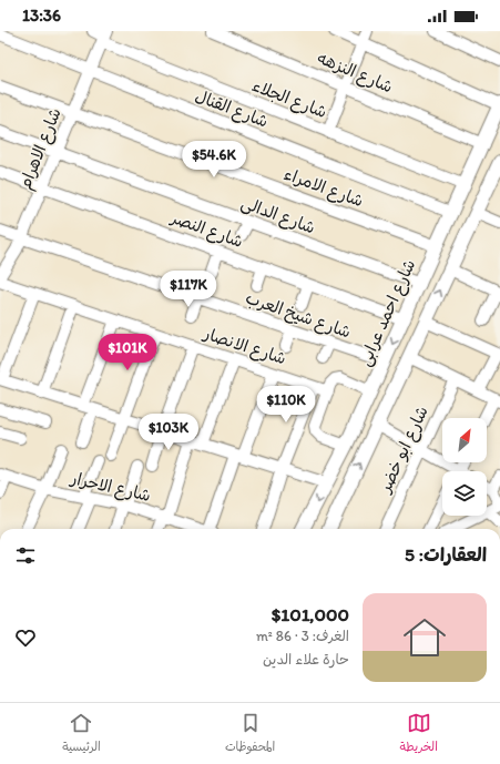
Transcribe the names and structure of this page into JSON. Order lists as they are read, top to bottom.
{
  "streets": {
    "street": [
      "شارع النزهه",
      "شارع الجلاء",
      "شارع القنال",
      "شارع الاهرام",
      "شارع الامراء",
      "شارع الدالى",
      "شارع النصر",
      "شارع احمد عرابى",
      "شارع شيخ العرب",
      "شارع الانصار",
      "شارع ابو خضر",
      "شارع الاحرار"
    ]
  },
  "crossings": [
    ["شارع النزهه", "شارع احمد عرابى"],
    ["شارع الجلاء", "شارع الاهرام"],
    ["شارع الجلاء", "شارع احمد عرابى"],
    ["شارع القنال", "شارع الاهرام"],
    ["شارع القنال", "شارع احمد عرابى"],
    ["شارع الاهرام", "شارع الامراء"],
    ["شارع الاهرام", "شارع الدالى"],
    ["شارع الاهرام", "شارع النصر"],
    ["شارع الاهرام", "شارع شيخ العرب"],
    ["شارع الامراء", "شارع احمد عرابى"],
    ["شارع الدالى", "شارع احمد عرابى"],
    ["شارع النصر", "شارع احمد عرابى"],
    ["شارع احمد عرابى", "شارع شيخ العرب"]
  ],
  "north": "top right",
  "page": {
    "status": "13:36",
    "price": [
      "$54.6K",
      "$117K",
      "$101K",
      "$110K",
      "$103K"
    ],
    "heading": "العقارات: 5",
    "list": [
      {
        "name": "$101,000",
        "note": "الغرف: 3 · 86 m² · حارة علاء الدين"
      }
    ],
    "tabs": ["الخريطة", "المحفوظات", "الرئيسية"]
  }
}
